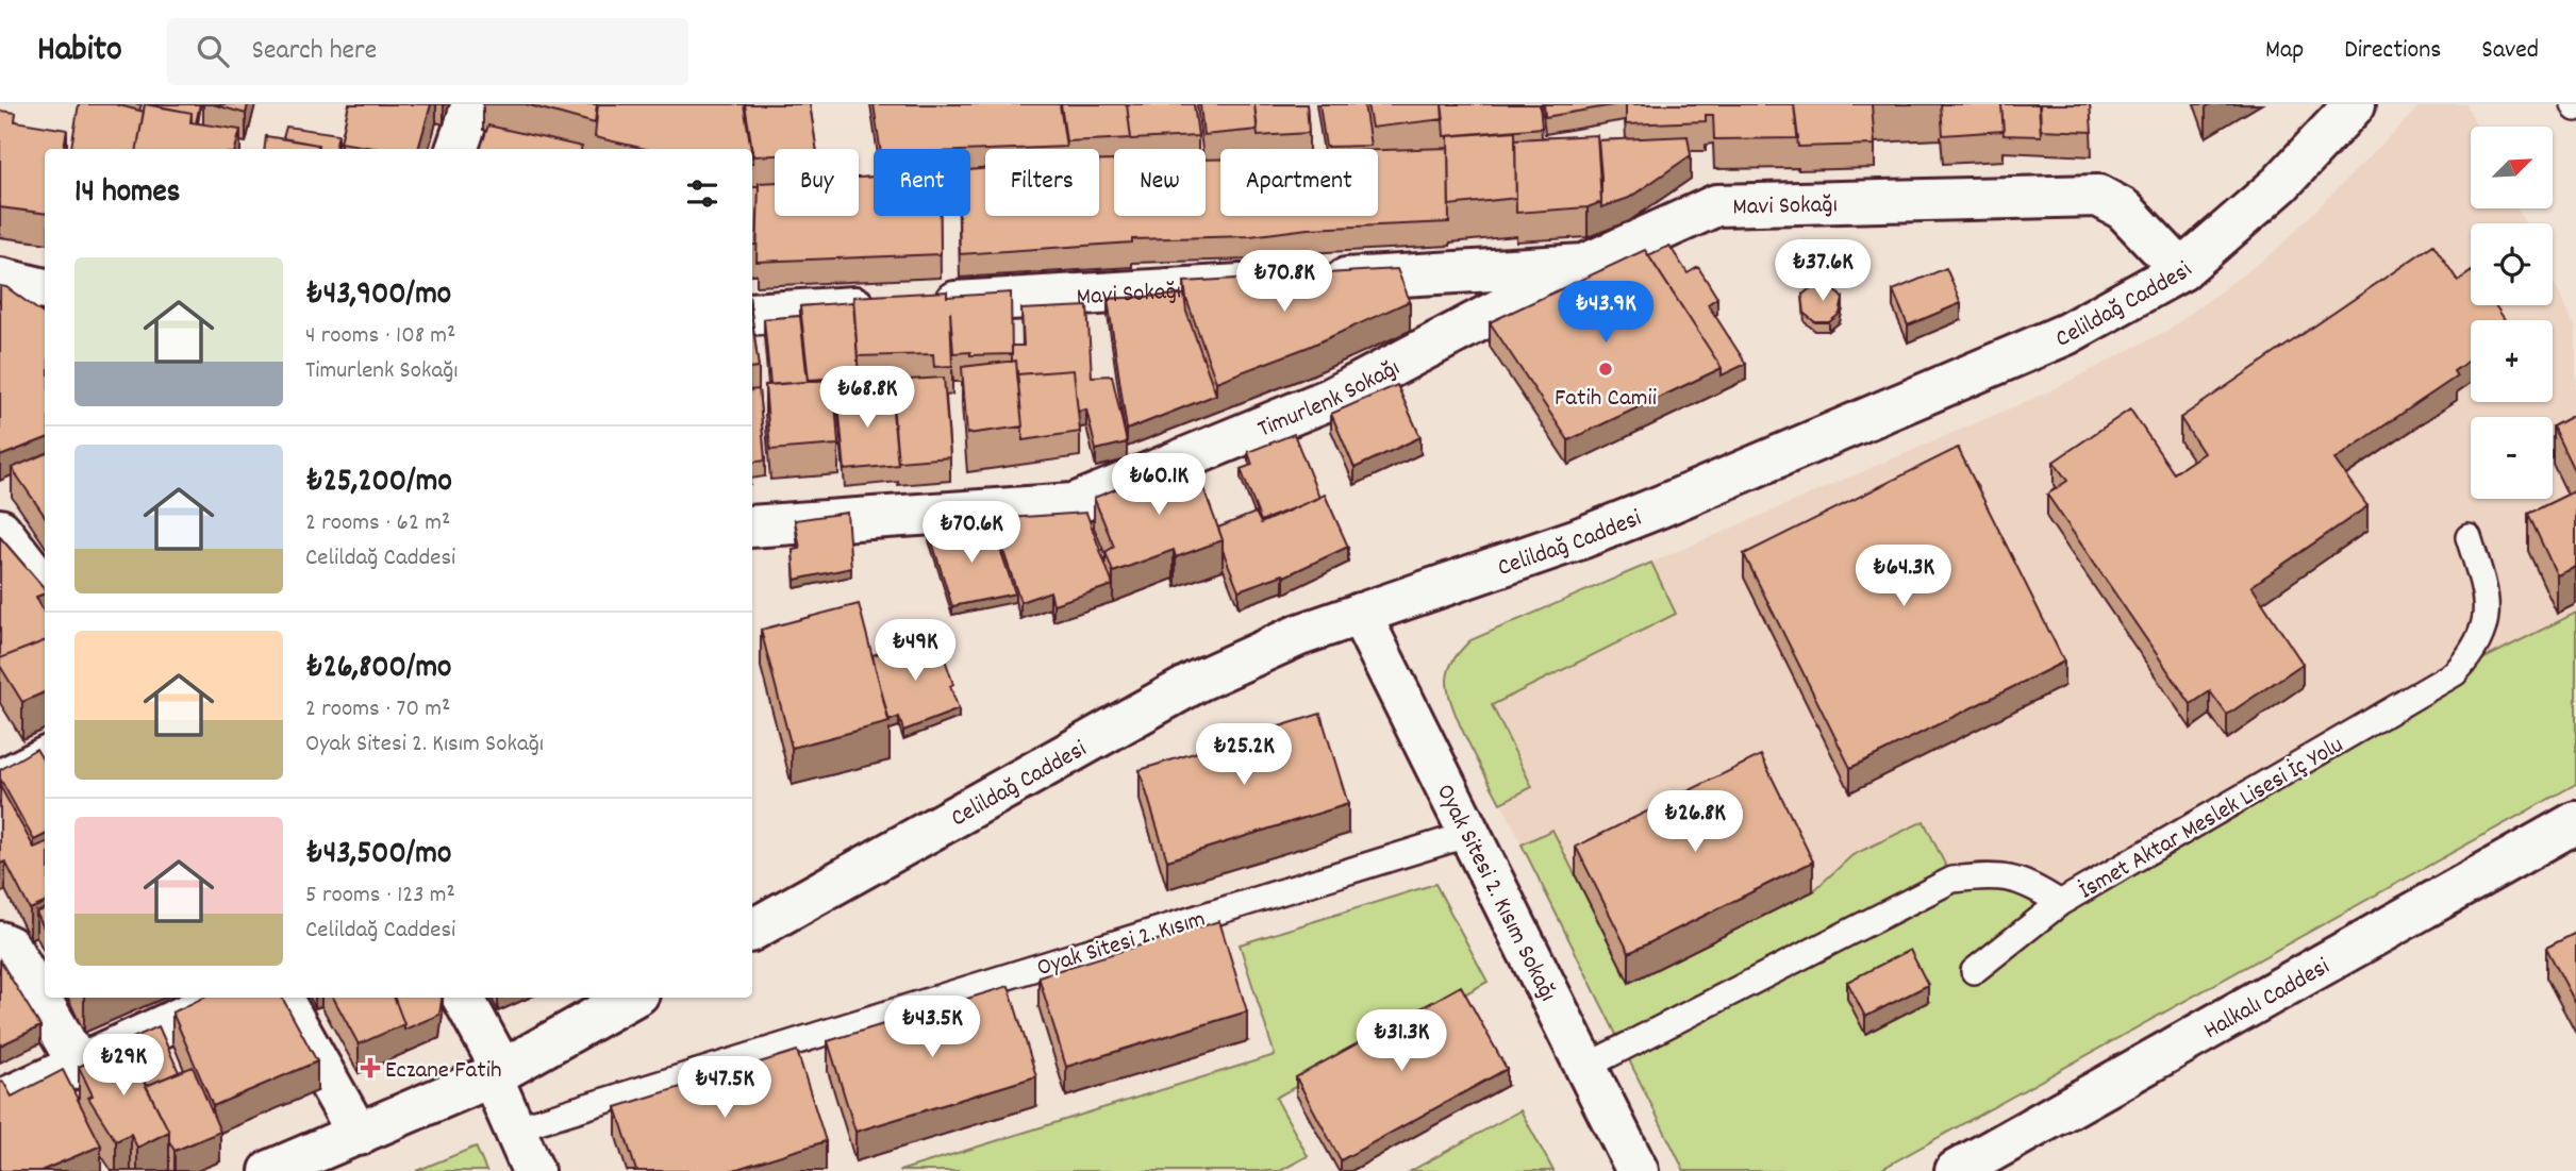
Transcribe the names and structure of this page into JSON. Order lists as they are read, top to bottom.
{
  "streets": {
    "street": [
      "Mavi Sokağı",
      "Celildağ Caddesi",
      "Timurlenk Sokağı",
      "Oyak Sitesi 2. Kısım Sokağı",
      "Halkalı Caddesi"
    ],
    "lane": ["İsmet Aktar Meslek Lisesi İç Yolu", "Oyak Sitesi 2. Kısım"]
  },
  "crossings": [
    ["Mavi Sokağı", "Celildağ Caddesi"],
    ["Mavi Sokağı", "Timurlenk Sokağı"],
    ["Celildağ Caddesi", "Oyak Sitesi 2. Kısım Sokağı"],
    ["İsmet Aktar Meslek Lisesi İç Yolu", "Oyak Sitesi 2. Kısım Sokağı"],
    ["Oyak Sitesi 2. Kısım Sokağı", "Oyak Sitesi 2. Kısım"]
  ],
  "places": {
    "other": ["Fatih Camii"],
    "health": ["Eczane Fatih"]
  },
  "north": "top right",
  "page": {
    "header": "Habito",
    "search": "Search here",
    "nav": ["Map", "Directions", "Saved"],
    "map_buttons": ["+", "−"],
    "chip": [
      "Buy",
      "Rent",
      "Filters",
      "New",
      "Apartment"
    ],
    "heading": "14 homes",
    "list": [
      {
        "name": "₺43,900/mo",
        "note": "4 rooms · 108 m² · Timurlenk Sokağı"
      },
      {
        "name": "₺25,200/mo",
        "note": "2 rooms · 62 m² · Celildağ Caddesi"
      },
      {
        "name": "₺26,800/mo",
        "note": "2 rooms · 70 m² · Oyak Sitesi 2. Kısım Sokağı"
      },
      {
        "name": "₺43,500/mo",
        "note": "5 rooms · 123 m² · Celildağ Caddesi"
      }
    ],
    "price": [
      "₺37.6K",
      "₺70.8K",
      "₺43.9K",
      "₺68.8K",
      "₺60.1K",
      "₺70.6K",
      "₺64.3K",
      "₺49K",
      "₺25.2K",
      "₺26.8K",
      "₺43.5K",
      "₺31.3K",
      "₺29K",
      "₺47.5K"
    ]
  }
}
